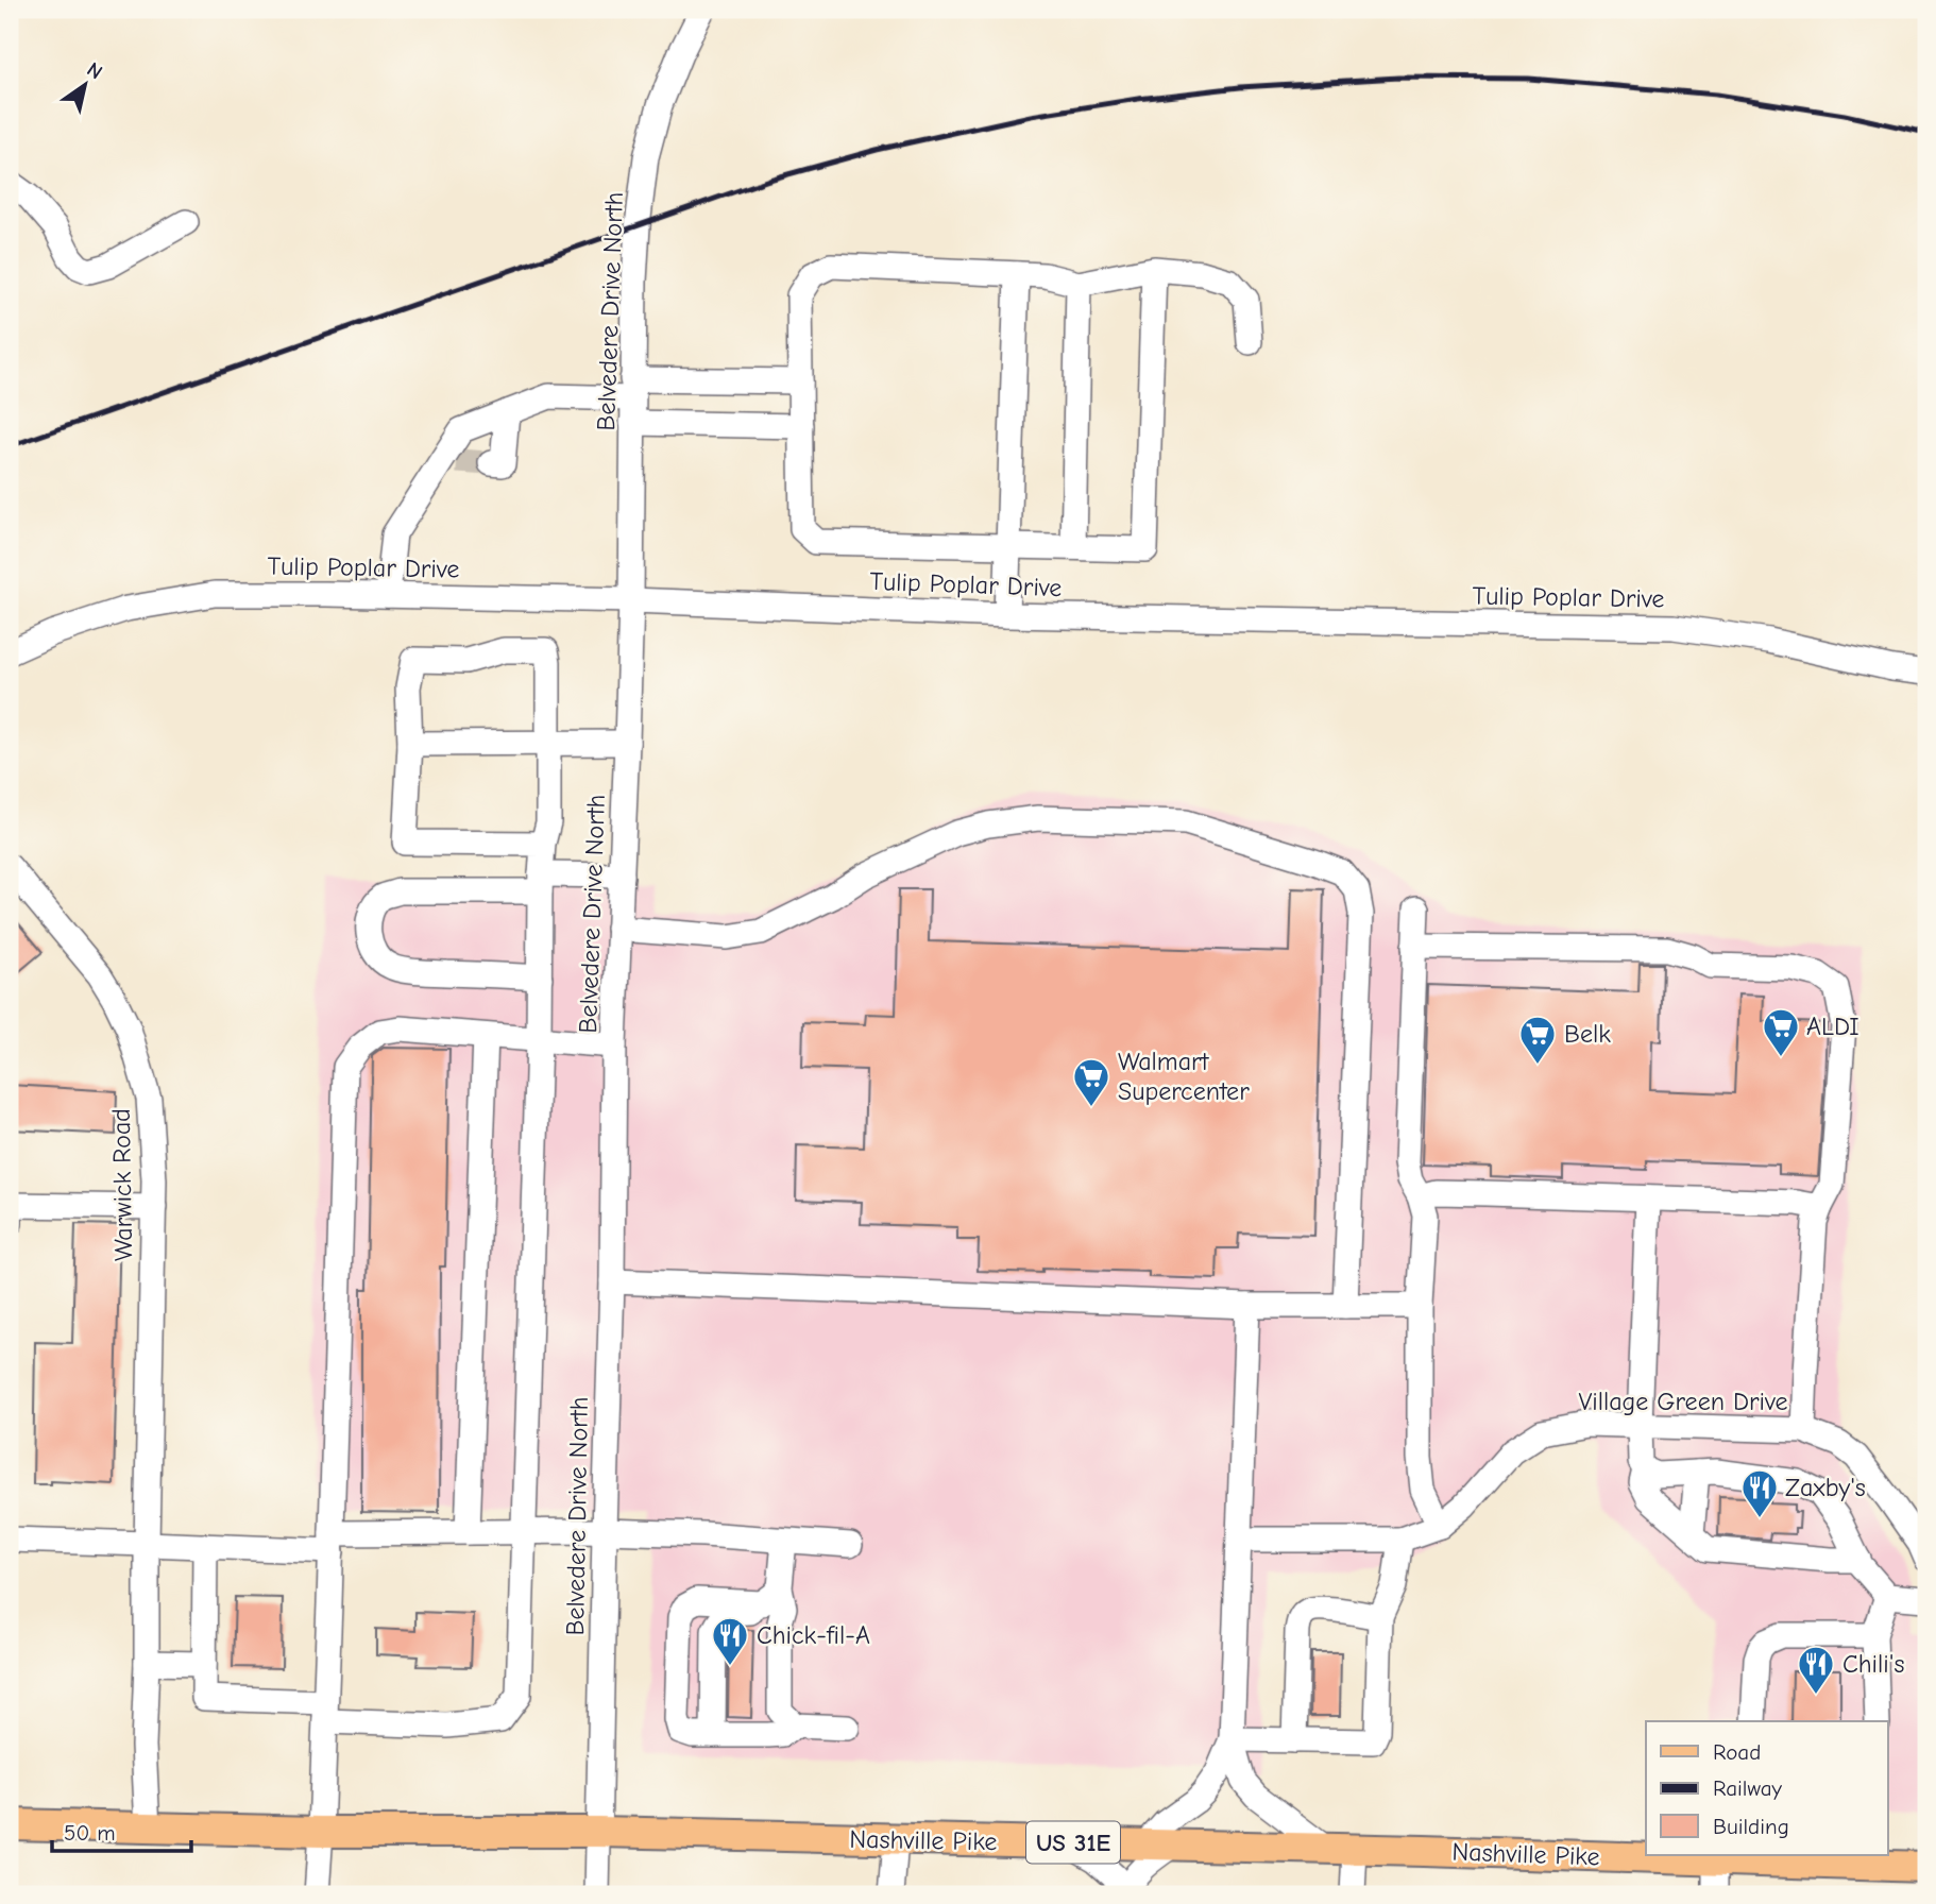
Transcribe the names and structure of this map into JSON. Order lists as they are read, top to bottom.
{
  "streets": {
    "main road": ["Nashville Pike", "US 31E"],
    "street": [
      "Belvedere Drive North",
      "Tulip Poplar Drive",
      "Warwick Road",
      "Village Green Drive"
    ]
  },
  "crossings": [
    ["Belvedere Drive North", "Tulip Poplar Drive"],
    ["Belvedere Drive North", "Nashville Pike"],
    ["Warwick Road", "Nashville Pike"]
  ],
  "places": {
    "supermarket": ["ALDI", "Belk", "Walmart Supercenter"],
    "restaurant": ["Zaxby's", "Chick-fil-A", "Chili's"]
  },
  "legend": ["Road", "Railway", "Building"],
  "scale_bar": "50 m",
  "north": "top right"
}
